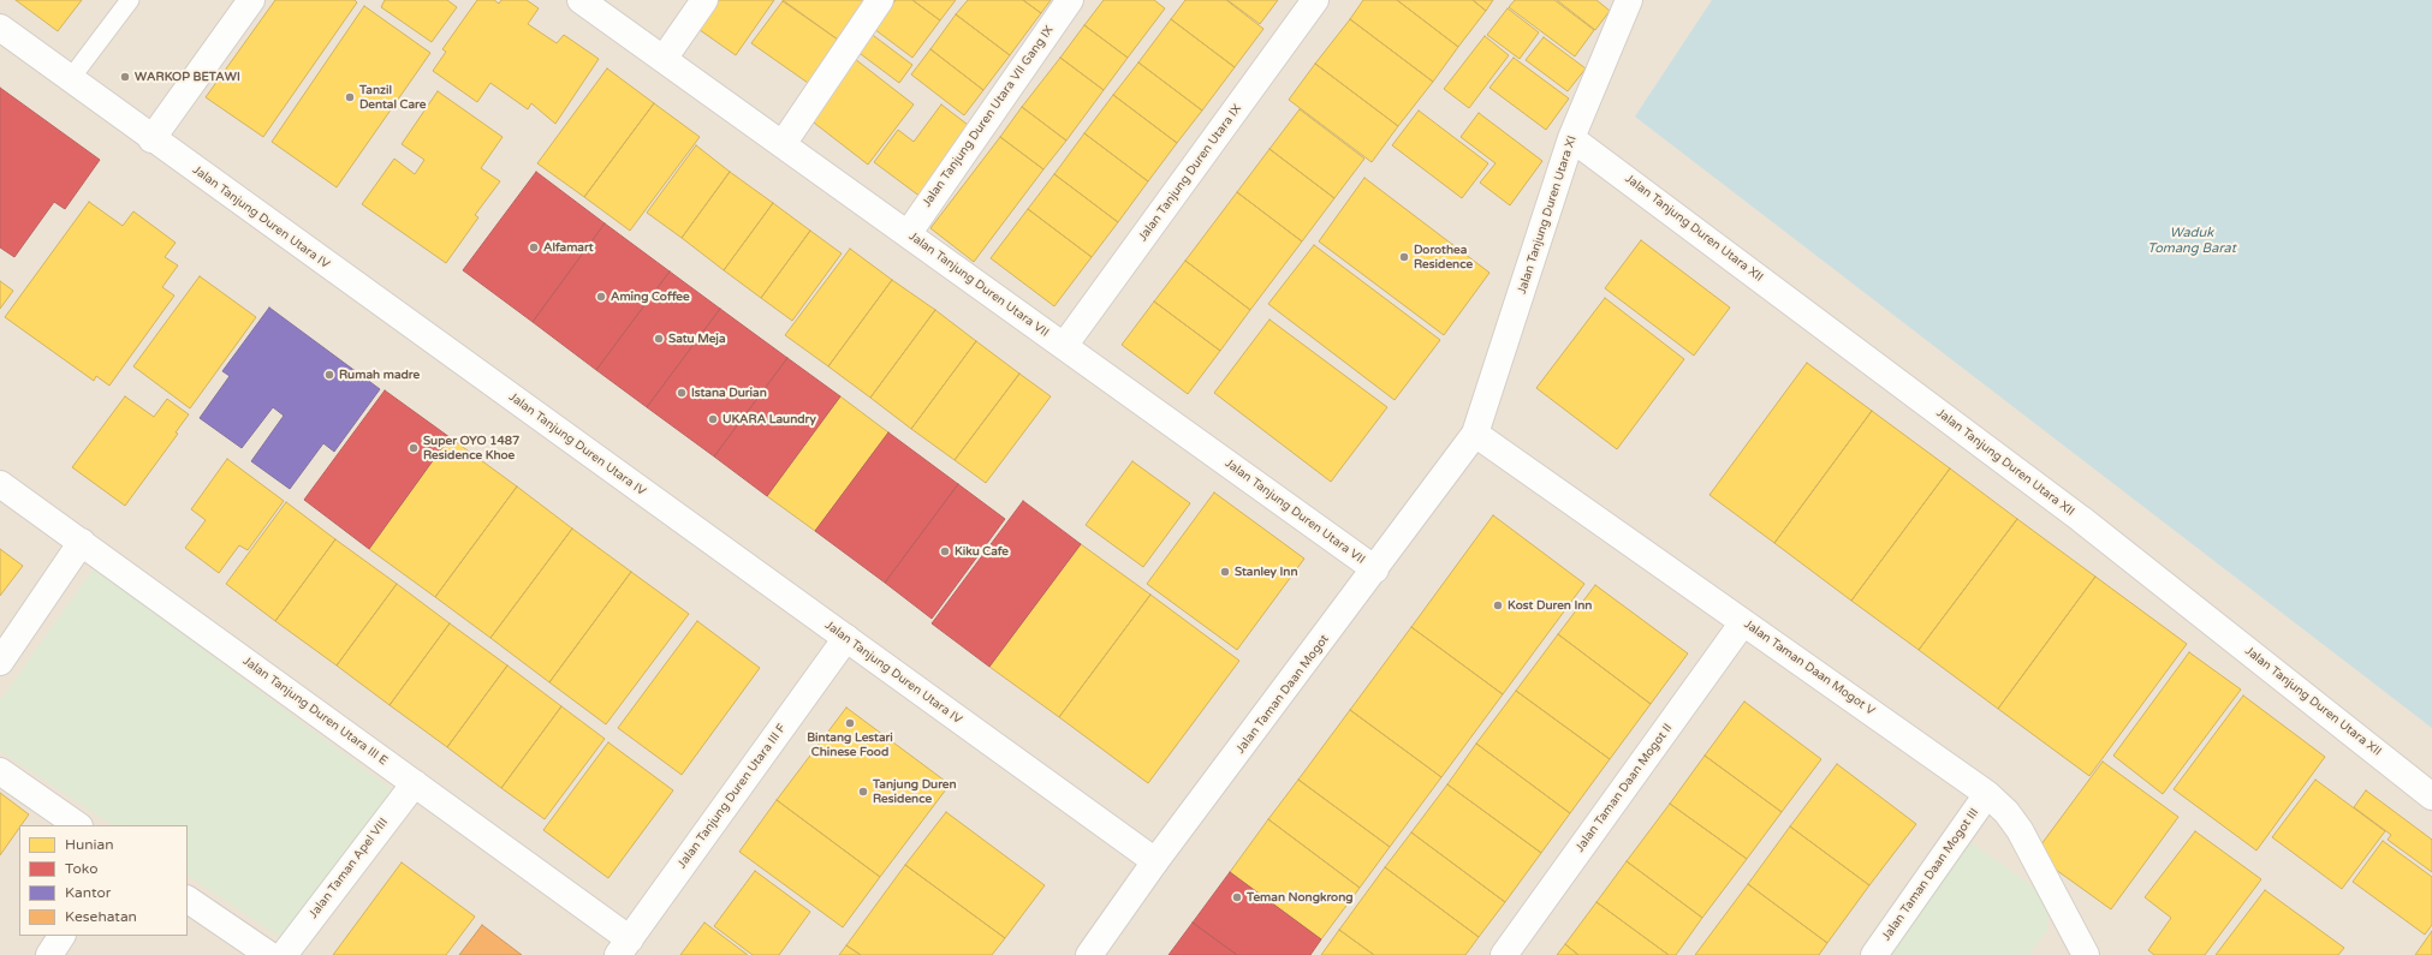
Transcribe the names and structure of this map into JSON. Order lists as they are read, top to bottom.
{
  "streets": {
    "street": [
      "Jalan Tanjung Duren Utara VII Gang IX",
      "Jalan Tanjung Duren Utara IX",
      "Jalan Tanjung Duren Utara XI",
      "Jalan Tanjung Duren Utara IV",
      "Jalan Tanjung Duren Utara XII",
      "Jalan Tanjung Duren Utara VII",
      "Jalan Taman Daan Mogot V",
      "Jalan Taman Daan Mogot",
      "Jalan Tanjung Duren Utara III E",
      "Jalan Taman Daan Mogot II",
      "Jalan Tanjung Duren Utara III F",
      "Jalan Taman Apel VIII",
      "Jalan Taman Daan Mogot III"
    ]
  },
  "crossings": [
    ["Jalan Tanjung Duren Utara VII Gang IX", "Jalan Tanjung Duren Utara VII"],
    ["Jalan Tanjung Duren Utara IX", "Jalan Tanjung Duren Utara VII"],
    ["Jalan Tanjung Duren Utara XI", "Jalan Tanjung Duren Utara XII"],
    ["Jalan Tanjung Duren Utara XI", "Jalan Taman Daan Mogot V"],
    ["Jalan Tanjung Duren Utara XI", "Jalan Taman Daan Mogot"],
    ["Jalan Tanjung Duren Utara IV", "Jalan Taman Daan Mogot"],
    ["Jalan Tanjung Duren Utara IV", "Jalan Tanjung Duren Utara III F"],
    ["Jalan Tanjung Duren Utara VII", "Jalan Taman Daan Mogot"],
    ["Jalan Taman Daan Mogot V", "Jalan Taman Daan Mogot"],
    ["Jalan Taman Daan Mogot V", "Jalan Taman Daan Mogot II"],
    ["Jalan Taman Daan Mogot V", "Jalan Taman Daan Mogot III"],
    ["Jalan Tanjung Duren Utara III E", "Jalan Tanjung Duren Utara III F"],
    ["Jalan Tanjung Duren Utara III E", "Jalan Taman Apel VIII"]
  ],
  "water": ["Waduk Tomang Barat"],
  "places": [
    "WARKOP BETAWI",
    "Tanzil Dental Care",
    "Alfamart",
    "Dorothea Residence",
    "Aming Coffee",
    "Satu Meja",
    "Rumah madre",
    "Istana Durian",
    "UKARA Laundry",
    "Super OYO 1487 Residence Khoe",
    "Kiku Cafe",
    "Stanley Inn",
    "Kost Duren Inn",
    "Bintang Lestari Chinese Food",
    "Tanjung Duren Residence",
    "Teman Nongkrong"
  ],
  "legend": [
    "Hunian",
    "Toko",
    "Kantor",
    "Kesehatan"
  ]
}
